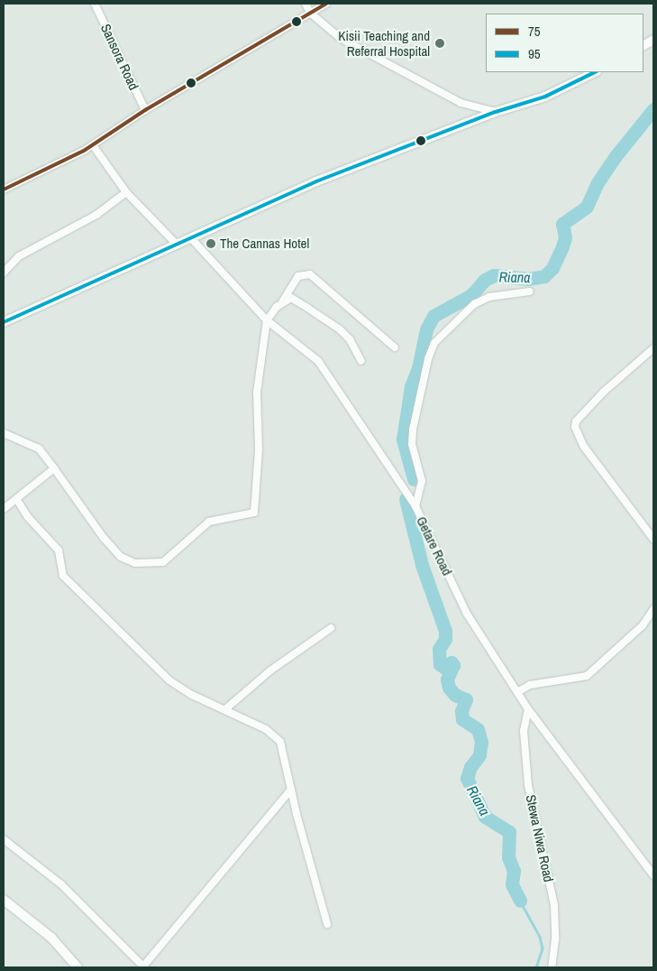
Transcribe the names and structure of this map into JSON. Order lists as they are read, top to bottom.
{
  "streets": {
    "street": ["Sansora Road", "Getare Road", "Stewa Niwa Road"]
  },
  "crossings": [
    ["Getare Road", "Stewa Niwa Road"]
  ],
  "water": ["Riana"],
  "places": ["Kisii Teaching and Referral Hospital", "The Cannas Hotel"],
  "lines": ["transit line 75", "transit line 95"],
  "legend": ["75", "95"]
}
